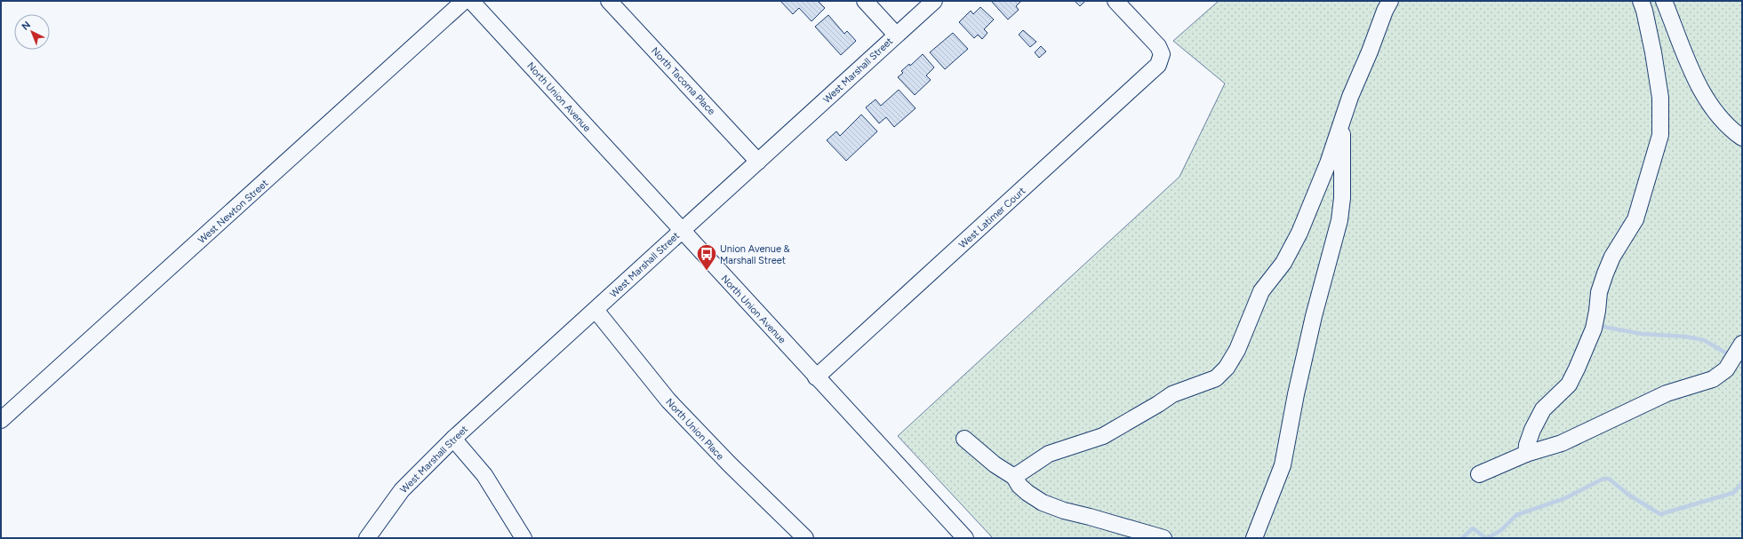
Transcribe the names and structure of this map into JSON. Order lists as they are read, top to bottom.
{
  "streets": {
    "street": [
      "West Marshall Street",
      "North Tacoma Place",
      "North Union Avenue",
      "West Newton Street",
      "West Latimer Court",
      "North Union Place"
    ]
  },
  "crossings": [
    ["West Marshall Street", "North Tacoma Place"],
    ["West Marshall Street", "North Union Avenue"],
    ["West Marshall Street", "North Union Place"],
    ["North Union Avenue", "West Latimer Court"]
  ],
  "places": {
    "bus stop": ["Union Avenue & Marshall Street"]
  },
  "north": "top left"
}
